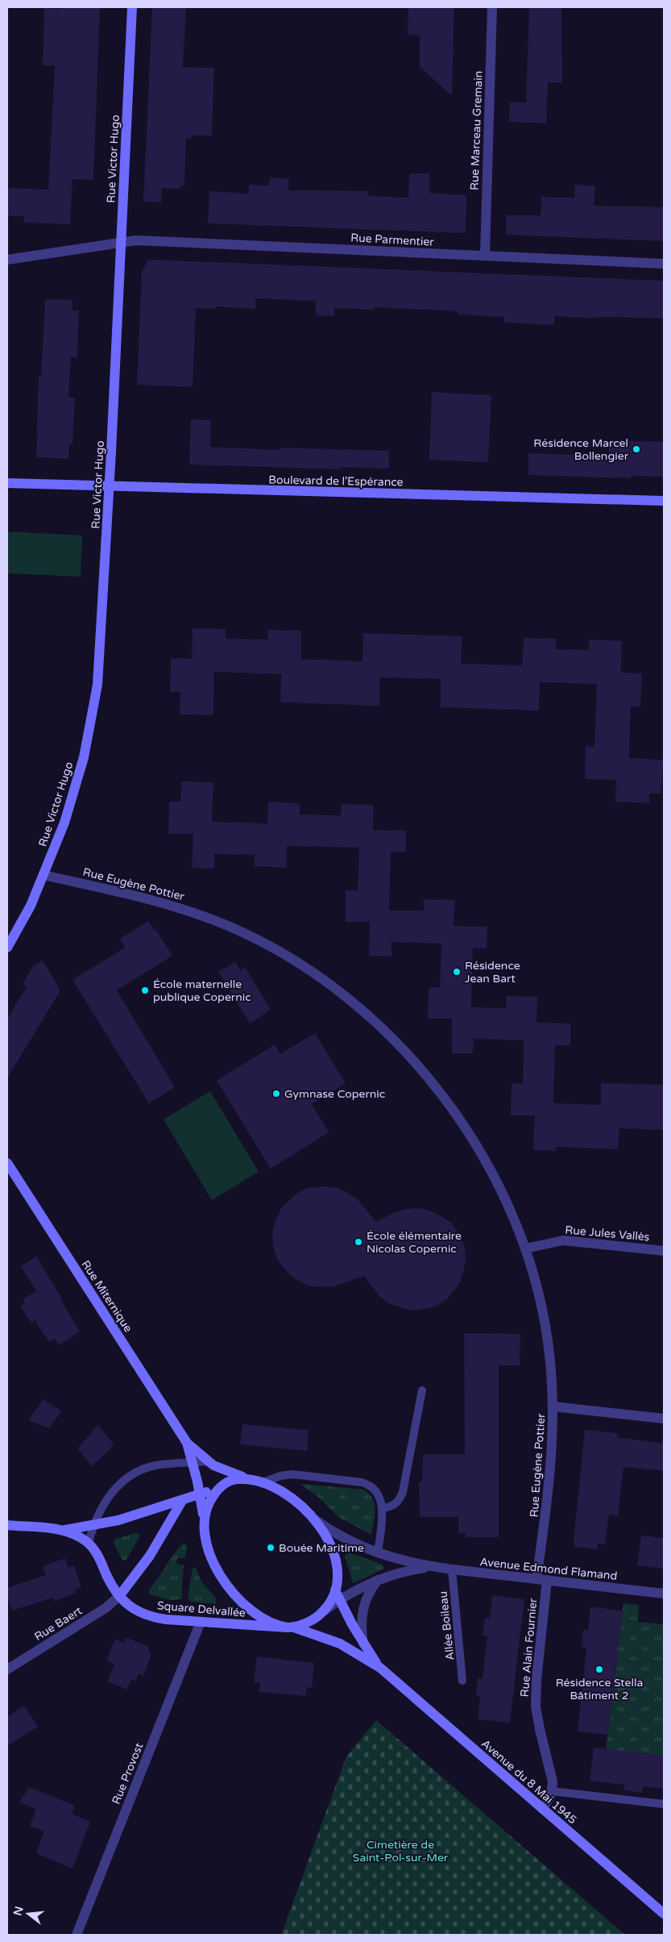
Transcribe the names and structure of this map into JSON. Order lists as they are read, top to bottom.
{
  "streets": {
    "street": [
      "Rue Marceau Gremain",
      "Rue Victor Hugo",
      "Rue Parmentier",
      "Boulevard de l'Espérance",
      "Rue Eugène Pottier",
      "Rue Jules Vallès",
      "Rue Miternique",
      "Avenue Edmond Flamand",
      "Square Delvallée",
      "Rue Baert",
      "Rue Alain Fournier",
      "Rue Provost",
      "Avenue du 8 Mai 1945"
    ],
    "lane": ["Allée Boileau"]
  },
  "crossings": [
    ["Rue Marceau Gremain", "Rue Parmentier"],
    ["Rue Victor Hugo", "Rue Parmentier"],
    ["Rue Victor Hugo", "Boulevard de l'Espérance"],
    ["Rue Victor Hugo", "Rue Eugène Pottier"],
    ["Rue Eugène Pottier", "Rue Jules Vallès"],
    ["Rue Eugène Pottier", "Avenue Edmond Flamand"],
    ["Rue Eugène Pottier", "Rue Alain Fournier"],
    ["Rue Miternique", "Square Delvallée"],
    ["Avenue Edmond Flamand", "Square Delvallée"],
    ["Avenue Edmond Flamand", "Allée Boileau"],
    ["Avenue Edmond Flamand", "Rue Alain Fournier"],
    ["Square Delvallée", "Rue Baert"],
    ["Square Delvallée", "Rue Provost"],
    ["Square Delvallée", "Avenue du 8 Mai 1945"]
  ],
  "parks": ["Cimetière de Saint-Pol-sur-Mer"],
  "places": [
    "Résidence Marcel Bollengier",
    "Résidence Jean Bart",
    "École maternelle publique Copernic",
    "Gymnase Copernic",
    "École élémentaire Nicolas Copernic",
    "Bouée Maritime",
    "Résidence Stella Bâtiment 2"
  ],
  "north": "left"
}
